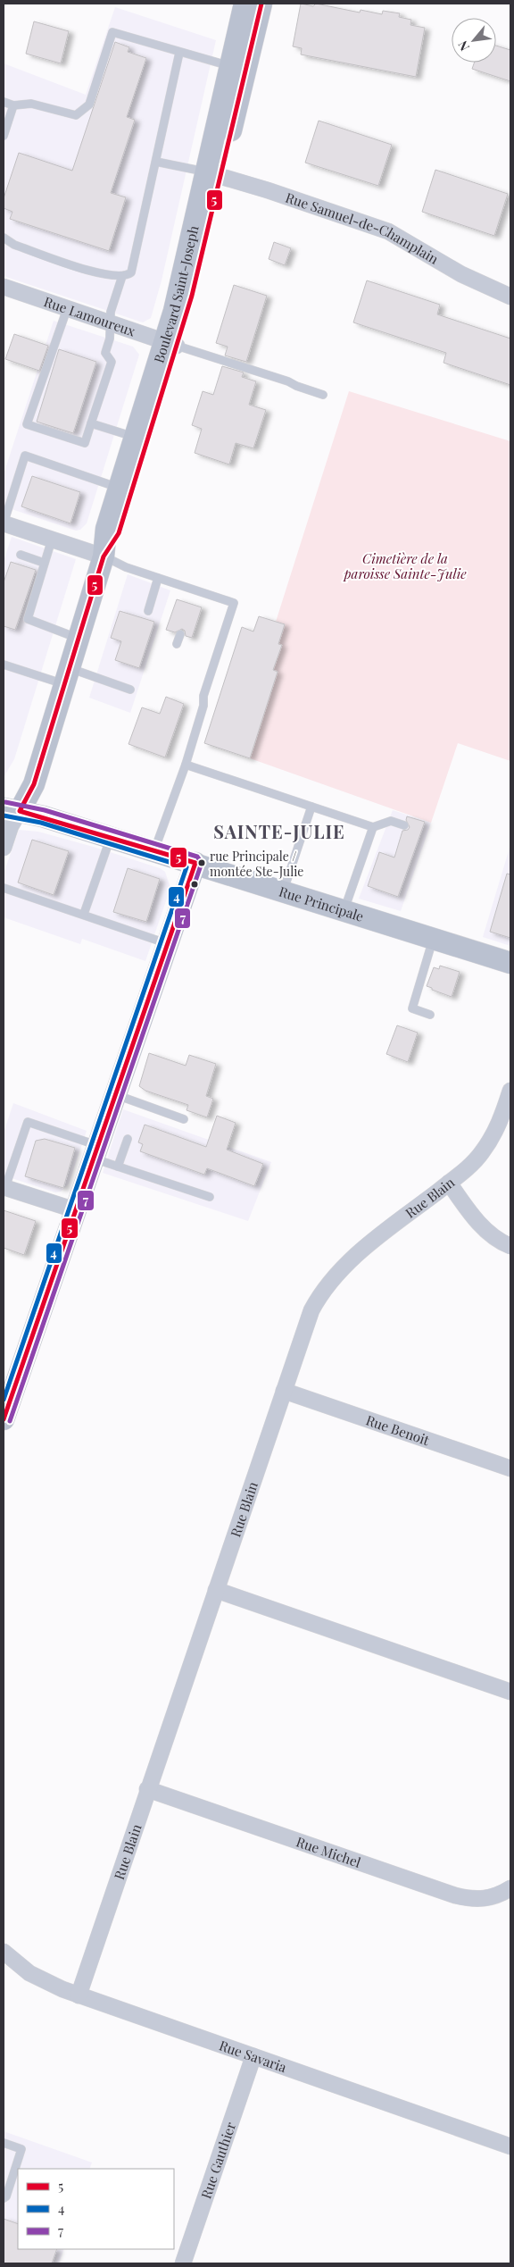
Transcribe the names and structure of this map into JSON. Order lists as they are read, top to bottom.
{
  "streets": {
    "street": [
      "Rue Samuel-de-Champlain",
      "Boulevard Saint-Joseph",
      "Rue Lamoureux",
      "Rue Principale",
      "Rue Blain",
      "Rue Benoit",
      "Rue Michel",
      "Rue Savaria",
      "Rue Gauthier"
    ]
  },
  "crossings": [
    ["Rue Samuel-de-Champlain", "Boulevard Saint-Joseph"],
    ["Boulevard Saint-Joseph", "Rue Lamoureux"],
    ["Boulevard Saint-Joseph", "Rue Principale"],
    ["Rue Blain", "Rue Benoit"],
    ["Rue Blain", "Rue Michel"],
    ["Rue Blain", "Rue Savaria"],
    ["Rue Savaria", "Rue Gauthier"]
  ],
  "districts": ["SAINTE-JULIE"],
  "parks": ["Cimetière de la paroisse Sainte-Julie"],
  "places": ["rue Principale / montée Ste-Julie"],
  "lines": ["transit line 5", "transit line 7", "transit line 4"],
  "legend": ["5", "4", "7"],
  "north": "bottom left"
}
